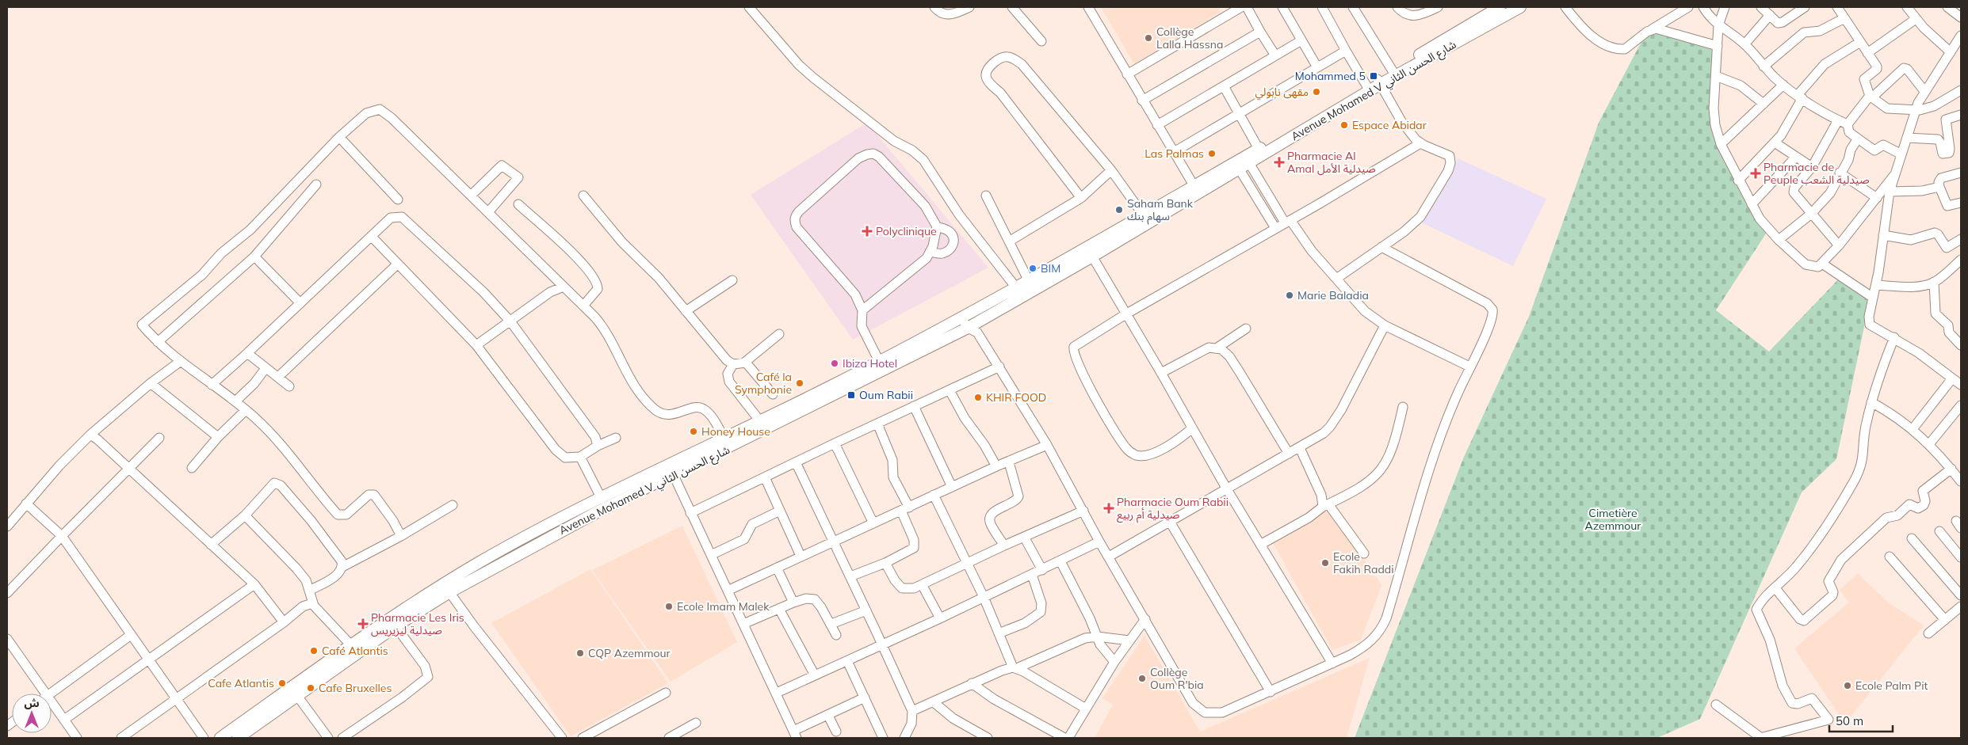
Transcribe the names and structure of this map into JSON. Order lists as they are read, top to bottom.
{
  "streets": {
    "main road": ["Avenue Mohamed V شارع الحسن الثاني"]
  },
  "parks": ["Cimetière Azemmour"],
  "places": {
    "other": [
      "Collège Lalla Hassna",
      "مقهى نابولي",
      "Espace Abidar",
      "Las Palmas",
      "Saham Bank سهام بنك",
      "BIM",
      "Marie Baladia",
      "Ibiza Hotel",
      "Café la Symphonie",
      "KHIR FOOD",
      "Honey House",
      "Ecole Fakih Raddi",
      "Ecole Imam Malek",
      "Café Atlantis",
      "CQP Azemmour",
      "Collège Oum R'bia",
      "Cafe Atlantis",
      "Ecole Palm Pit",
      "Cafe Bruxelles"
    ],
    "transit": ["Mohammed 5", "Oum Rabii"],
    "health": [
      "Pharmacie Al Amal صيدلية الأمل",
      "Pharmacie de Peuple صيدلية الشعب",
      "Polyclinique",
      "Pharmacie Oum Rabii صيدلية أم ربيع",
      "Pharmacie Les Iris صيدلية ليزيريس"
    ]
  },
  "scale_bar": "50 m",
  "north": "top"
}
